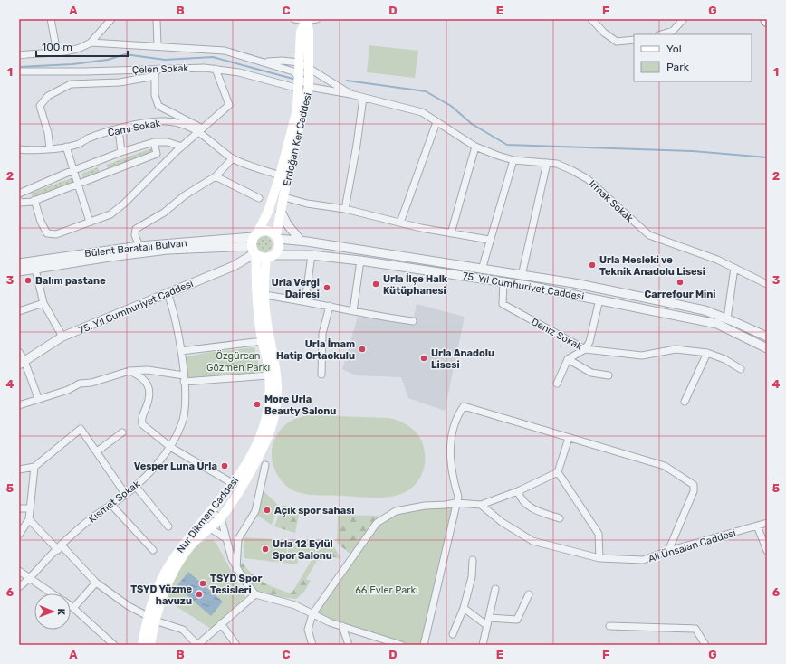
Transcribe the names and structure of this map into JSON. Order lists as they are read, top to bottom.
{
  "streets": {
    "main road": ["Erdoğan Ker Caddesi", "Nur Dikmen Caddesi"],
    "street": [
      "Çelen Sokak",
      "Cami Sokak",
      "Irmak Sokak",
      "Bülent Baratalı Bulvarı",
      "75. Yıl Cumhuriyet Caddesi",
      "Deniz Sokak",
      "Kısmet Sokak",
      "Ali Ünsalan Caddesi"
    ]
  },
  "crossings": [
    ["Çelen Sokak", "Erdoğan Ker Caddesi"],
    ["Cami Sokak", "Erdoğan Ker Caddesi"],
    ["Erdoğan Ker Caddesi", "Bülent Baratalı Bulvarı"],
    ["Erdoğan Ker Caddesi", "75. Yıl Cumhuriyet Caddesi"],
    ["Erdoğan Ker Caddesi", "Nur Dikmen Caddesi"],
    ["Bülent Baratalı Bulvarı", "75. Yıl Cumhuriyet Caddesi"],
    ["Bülent Baratalı Bulvarı", "Nur Dikmen Caddesi"],
    ["75. Yıl Cumhuriyet Caddesi", "Deniz Sokak"],
    ["75. Yıl Cumhuriyet Caddesi", "Kısmet Sokak"],
    ["75. Yıl Cumhuriyet Caddesi", "Nur Dikmen Caddesi"]
  ],
  "parks": ["Özgürcan Gözmen Parkı", "66 Evler Parkı"],
  "places": [
    "Urla Mesleki ve Teknik Anadolu Lisesi",
    "Balım pastane",
    "Carrefour Mini",
    "Urla İlçe Halk Kütüphanesi",
    "Urla Vergi Dairesi",
    "Urla İmam Hatip Ortaokulu",
    "Urla Anadolu Lisesi",
    "More Urla Beauty Salonu",
    "Vesper Luna Urla",
    "Açık spor sahası",
    "Urla 12 Eylül Spor Salonu",
    "TSYD Spor Tesisleri",
    "TSYD Yüzme havuzu"
  ],
  "legend": ["Yol", "Park"],
  "scale_bar": "100 m",
  "north": "right",
  "grid": {
    "columns": [
      "A",
      "B",
      "C",
      "D",
      "E",
      "F",
      "G"
    ],
    "rows": [
      "1",
      "2",
      "3",
      "4",
      "5",
      "6"
    ]
  }
}
